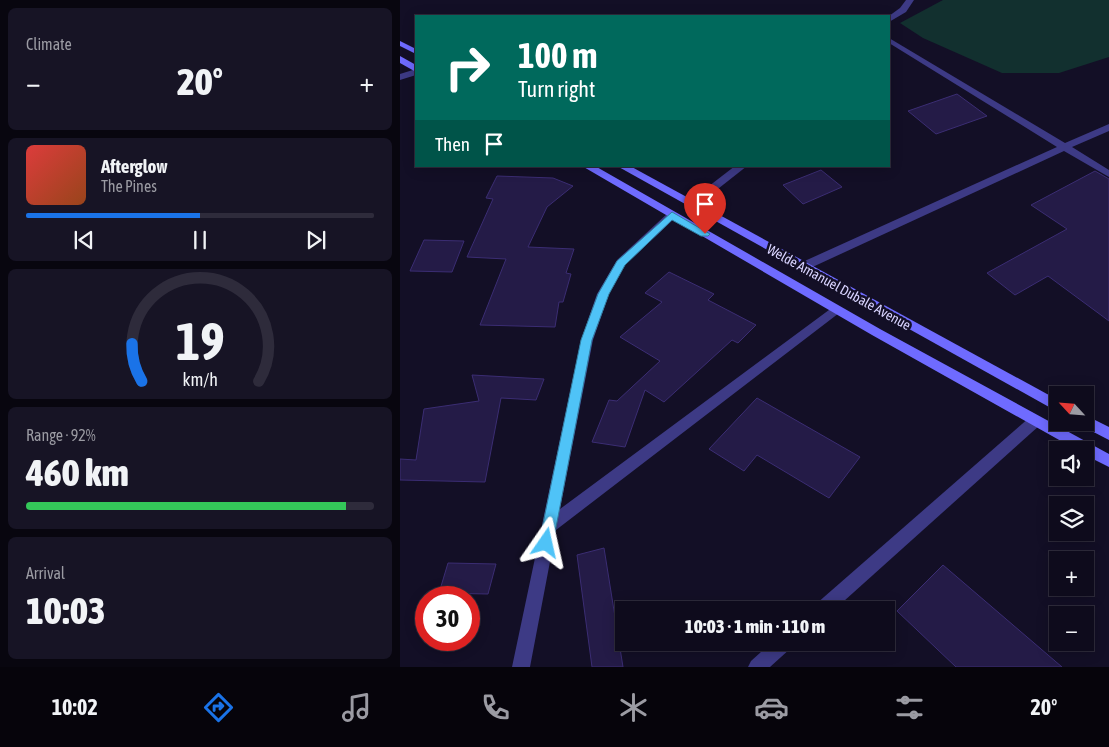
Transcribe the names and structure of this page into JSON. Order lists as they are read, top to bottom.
{
  "streets": {
    "main road": ["Welde Amanuel Dubale Avenue"]
  },
  "north": "top left",
  "page": {
    "tile": [
      "Climate",
      ["Range · 92%", "460 km"],
      ["Arrival", "10:03"]
    ],
    "turn": ["100 m", "Turn right"],
    "heat": ["−", "20°", "+"],
    "then": "Then",
    "song": ["Afterglow", "The Pines"],
    "map_buttons": ["+", "−"],
    "limit": "30",
    "trip": "10:03 · 1 min · 110 m",
    "tabs": ["10:02", "20°"],
    "gauge": ["19", "km/h"]
  }
}
